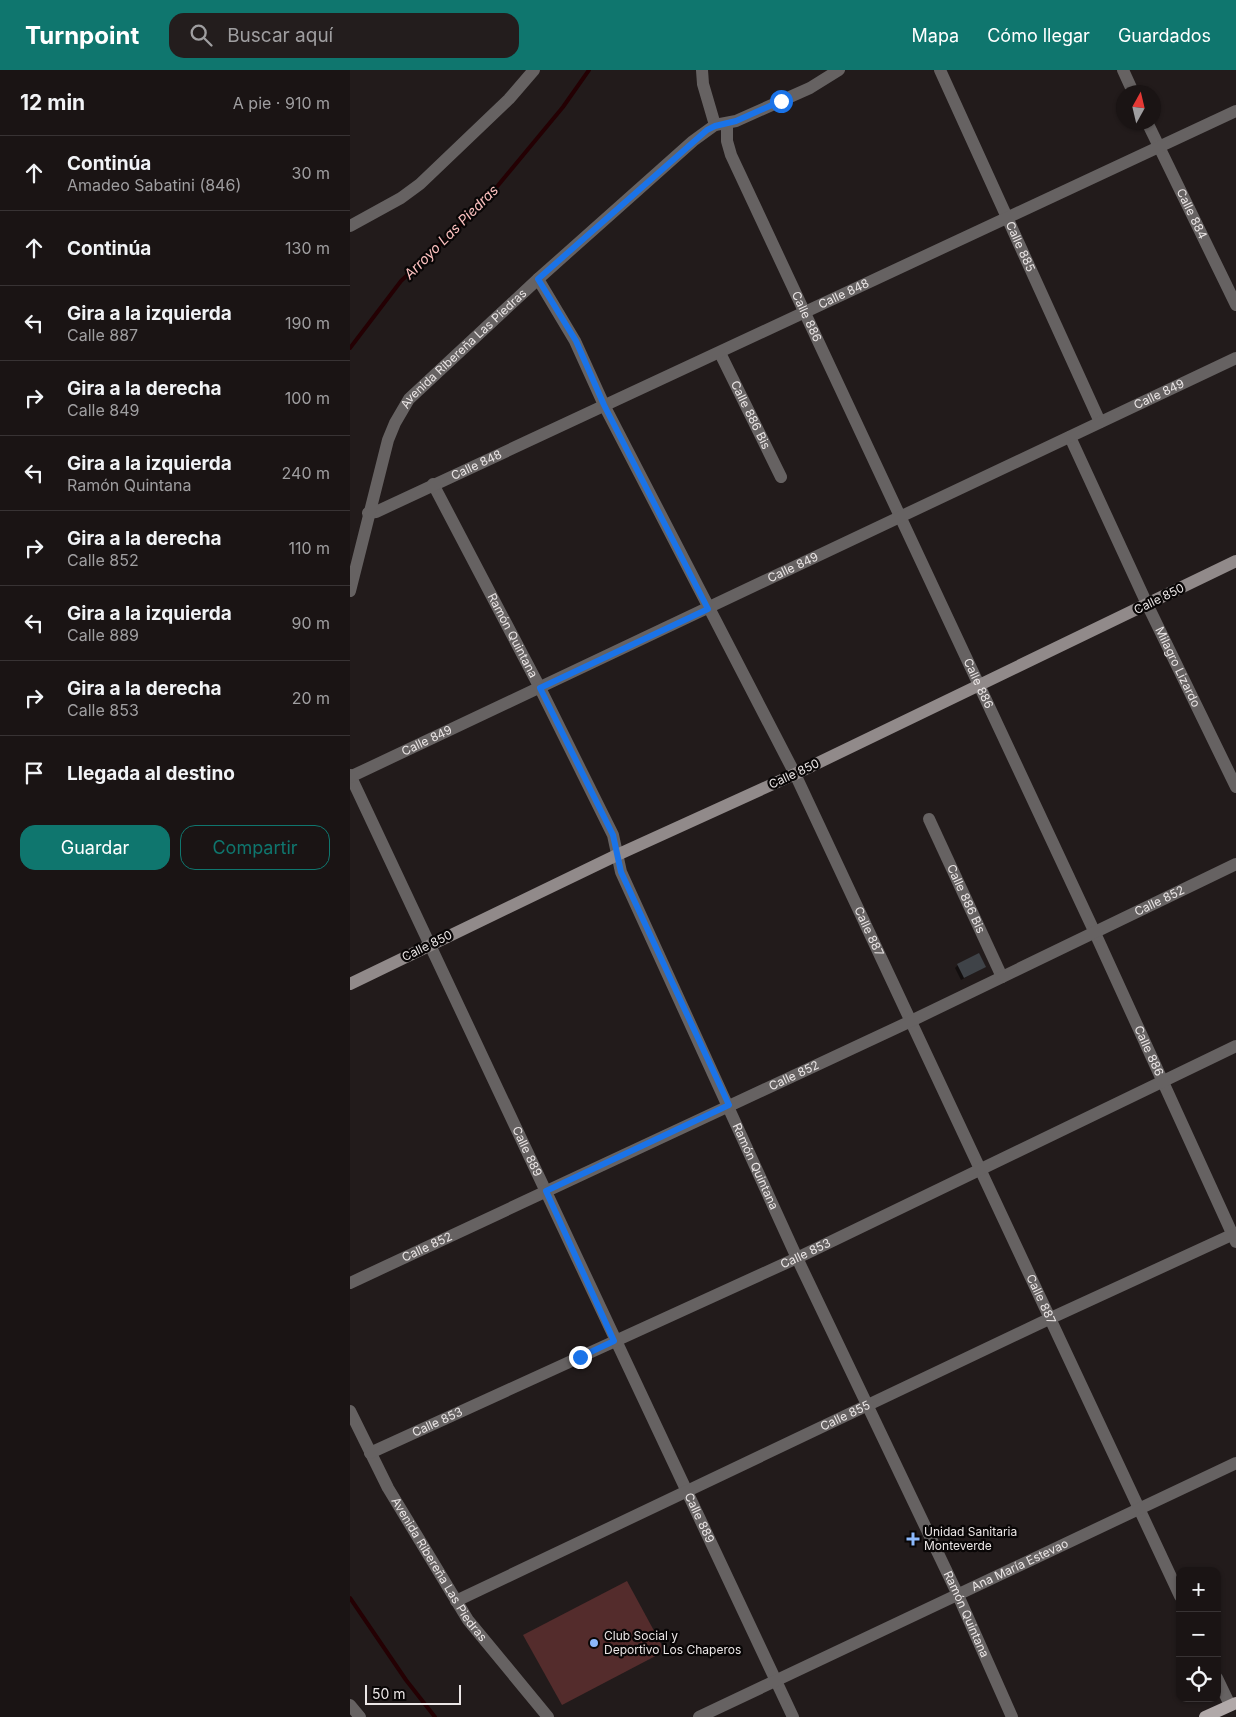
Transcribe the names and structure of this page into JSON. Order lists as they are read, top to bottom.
{
  "streets": {
    "main road": ["Calle 850"],
    "street": [
      "Calle 884",
      "Calle 885",
      "Calle 848",
      "Calle 886",
      "Avenida Ribereña Las Piedras",
      "Calle 849",
      "Calle 886 Bis",
      "Ramón Quintana",
      "Milagro Lizardo",
      "Calle 852",
      "Calle 887",
      "Calle 889",
      "Calle 853",
      "Calle 855",
      "Ana María Estevao"
    ]
  },
  "crossings": [
    ["Calle 884", "Calle 848"],
    ["Calle 885", "Calle 848"],
    ["Calle 885", "Calle 849"],
    ["Calle 848", "Calle 886"],
    ["Calle 848", "Avenida Ribereña Las Piedras"],
    ["Calle 848", "Calle 886 Bis"],
    ["Calle 848", "Ramón Quintana"],
    ["Calle 848", "Calle 887"],
    ["Calle 886", "Avenida Ribereña Las Piedras"],
    ["Calle 886", "Calle 849"],
    ["Calle 886", "Calle 850"],
    ["Calle 886", "Calle 852"],
    ["Calle 886", "Calle 853"],
    ["Calle 886", "Calle 855"],
    ["Avenida Ribereña Las Piedras", "Calle 887"],
    ["Avenida Ribereña Las Piedras", "Calle 853"],
    ["Avenida Ribereña Las Piedras", "Calle 855"],
    ["Calle 849", "Ramón Quintana"],
    ["Calle 849", "Milagro Lizardo"],
    ["Calle 849", "Calle 887"],
    ["Calle 849", "Calle 889"],
    ["Calle 886 Bis", "Calle 852"],
    ["Calle 850", "Ramón Quintana"],
    ["Calle 850", "Milagro Lizardo"],
    ["Calle 850", "Calle 887"],
    ["Calle 850", "Calle 889"],
    ["Ramón Quintana", "Calle 852"],
    ["Ramón Quintana", "Calle 853"],
    ["Ramón Quintana", "Calle 855"],
    ["Ramón Quintana", "Ana María Estevao"],
    ["Calle 852", "Calle 887"],
    ["Calle 852", "Calle 889"],
    ["Calle 887", "Calle 853"],
    ["Calle 887", "Calle 855"],
    ["Calle 887", "Ana María Estevao"],
    ["Calle 889", "Calle 853"],
    ["Calle 889", "Calle 855"],
    ["Calle 889", "Ana María Estevao"]
  ],
  "water": ["Arroyo Las Piedras"],
  "places": {
    "health": ["Unidad Sanitaria Monteverde"],
    "other": ["Club Social y Deportivo Los Chaperos"]
  },
  "scale_bar": "50 m",
  "north": "top",
  "page": {
    "header": "Turnpoint",
    "search": "Buscar aquí",
    "nav": ["Mapa", "Cómo llegar", "Guardados"],
    "heading": ["12 min", "A pie · 910 m"],
    "list": [
      ["Continúa", "Amadeo Sabatini (846)", "30 m"],
      ["Continúa", "130 m"],
      ["Gira a la izquierda", "Calle 887", "190 m"],
      ["Gira a la derecha", "Calle 849", "100 m"],
      ["Gira a la izquierda", "Ramón Quintana", "240 m"],
      ["Gira a la derecha", "Calle 852", "110 m"],
      ["Gira a la izquierda", "Calle 889", "90 m"],
      ["Gira a la derecha", "Calle 853", "20 m"],
      "Llegada al destino"
    ],
    "buttons": ["Guardar", "Compartir"],
    "map_buttons": ["+", "−"],
    "scale": "50 m"
  }
}
